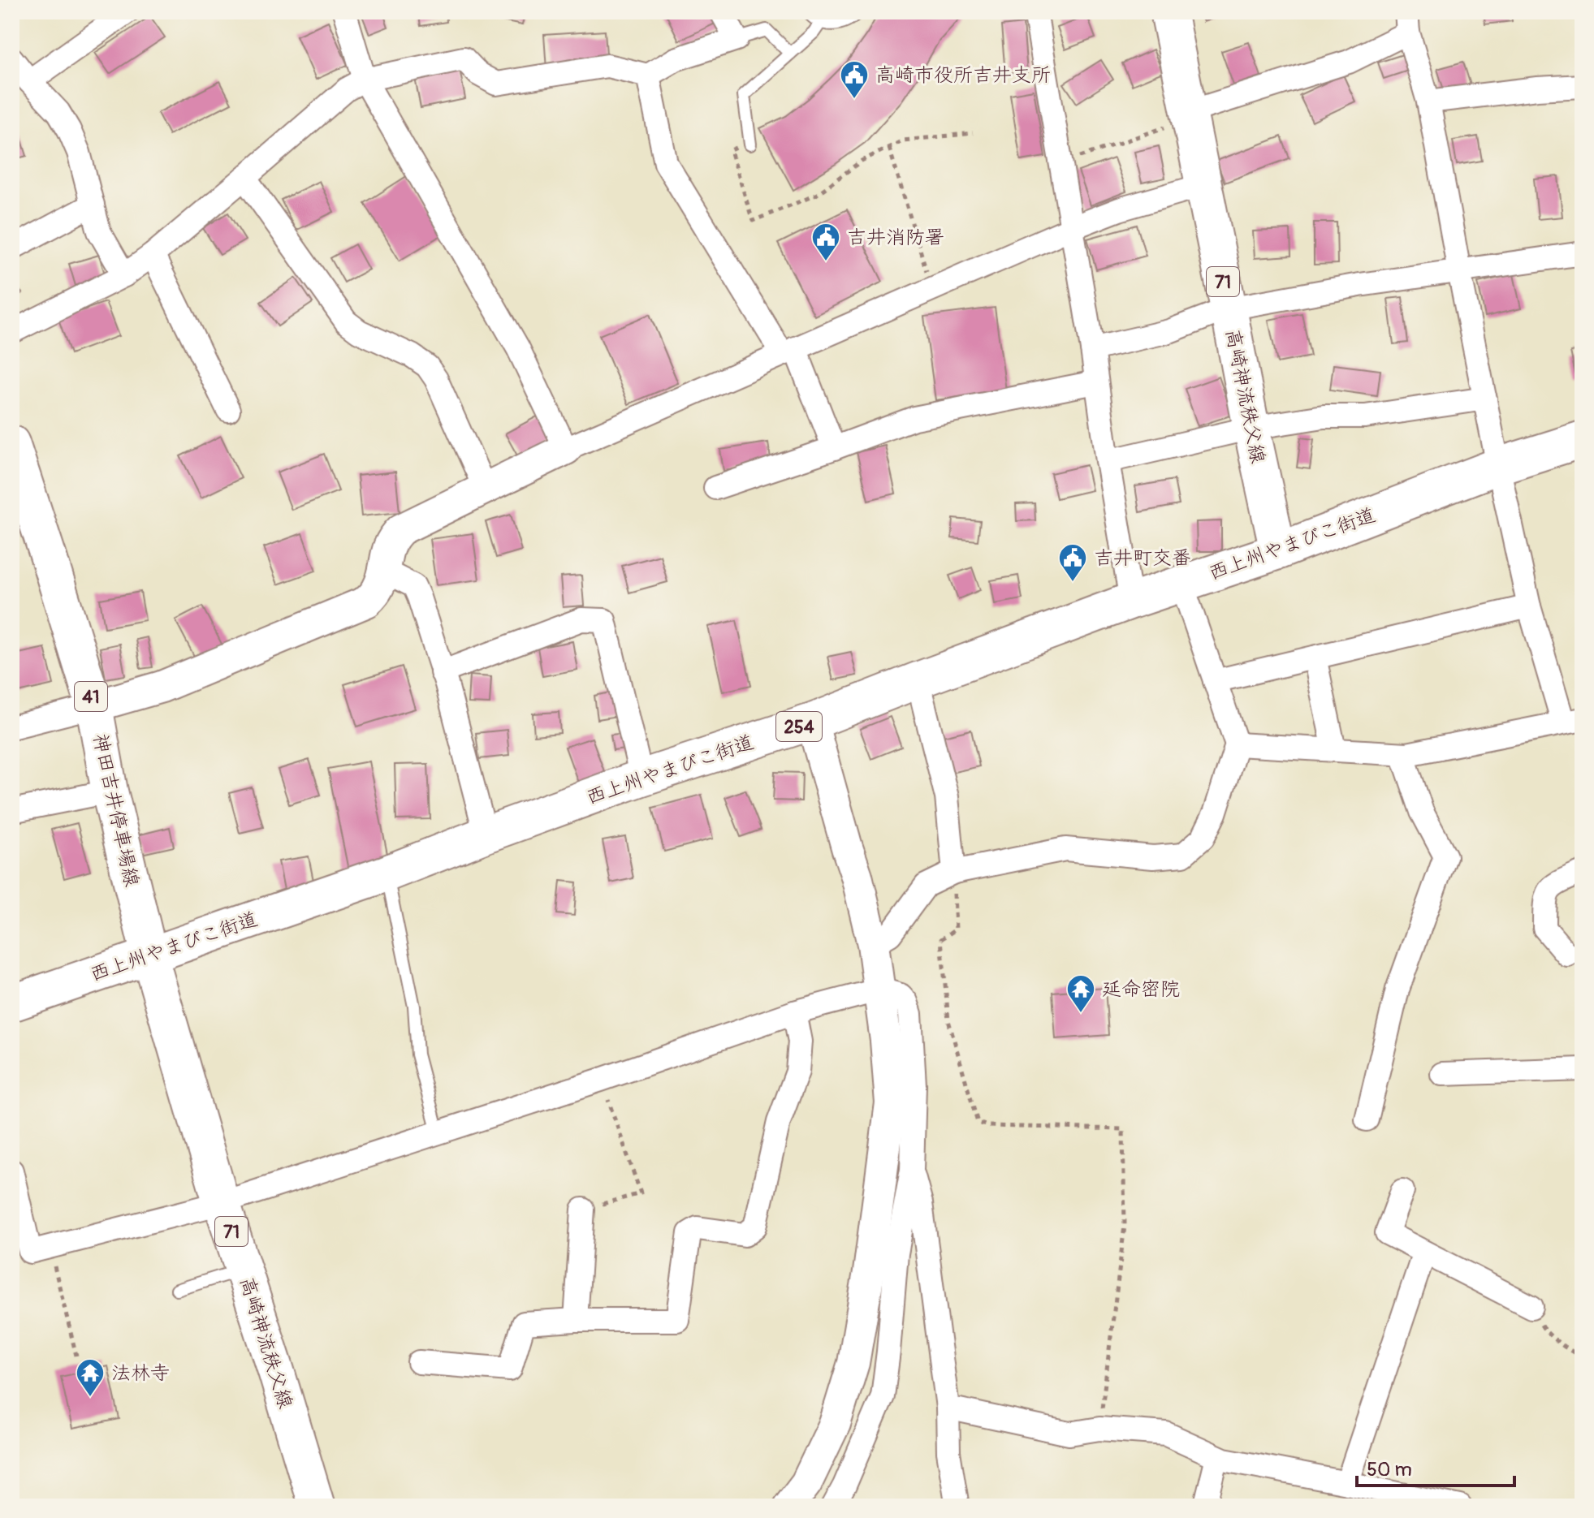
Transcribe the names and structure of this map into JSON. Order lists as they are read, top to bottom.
{
  "streets": {
    "main road": [
      "71",
      "高崎神流秩父線",
      "西上州やまびこ街道",
      "41",
      "254",
      "神田吉井停車場線"
    ]
  },
  "crossings": [
    ["高崎神流秩父線", "西上州やまびこ街道"],
    ["高崎神流秩父線", "神田吉井停車場線"],
    ["西上州やまびこ街道", "神田吉井停車場線"]
  ],
  "places": {
    "public building": ["高崎市役所吉井支所", "吉井消防署", "吉井町交番"],
    "temple": ["延命密院", "法林寺"]
  },
  "scale_bar": "50 m"
}
